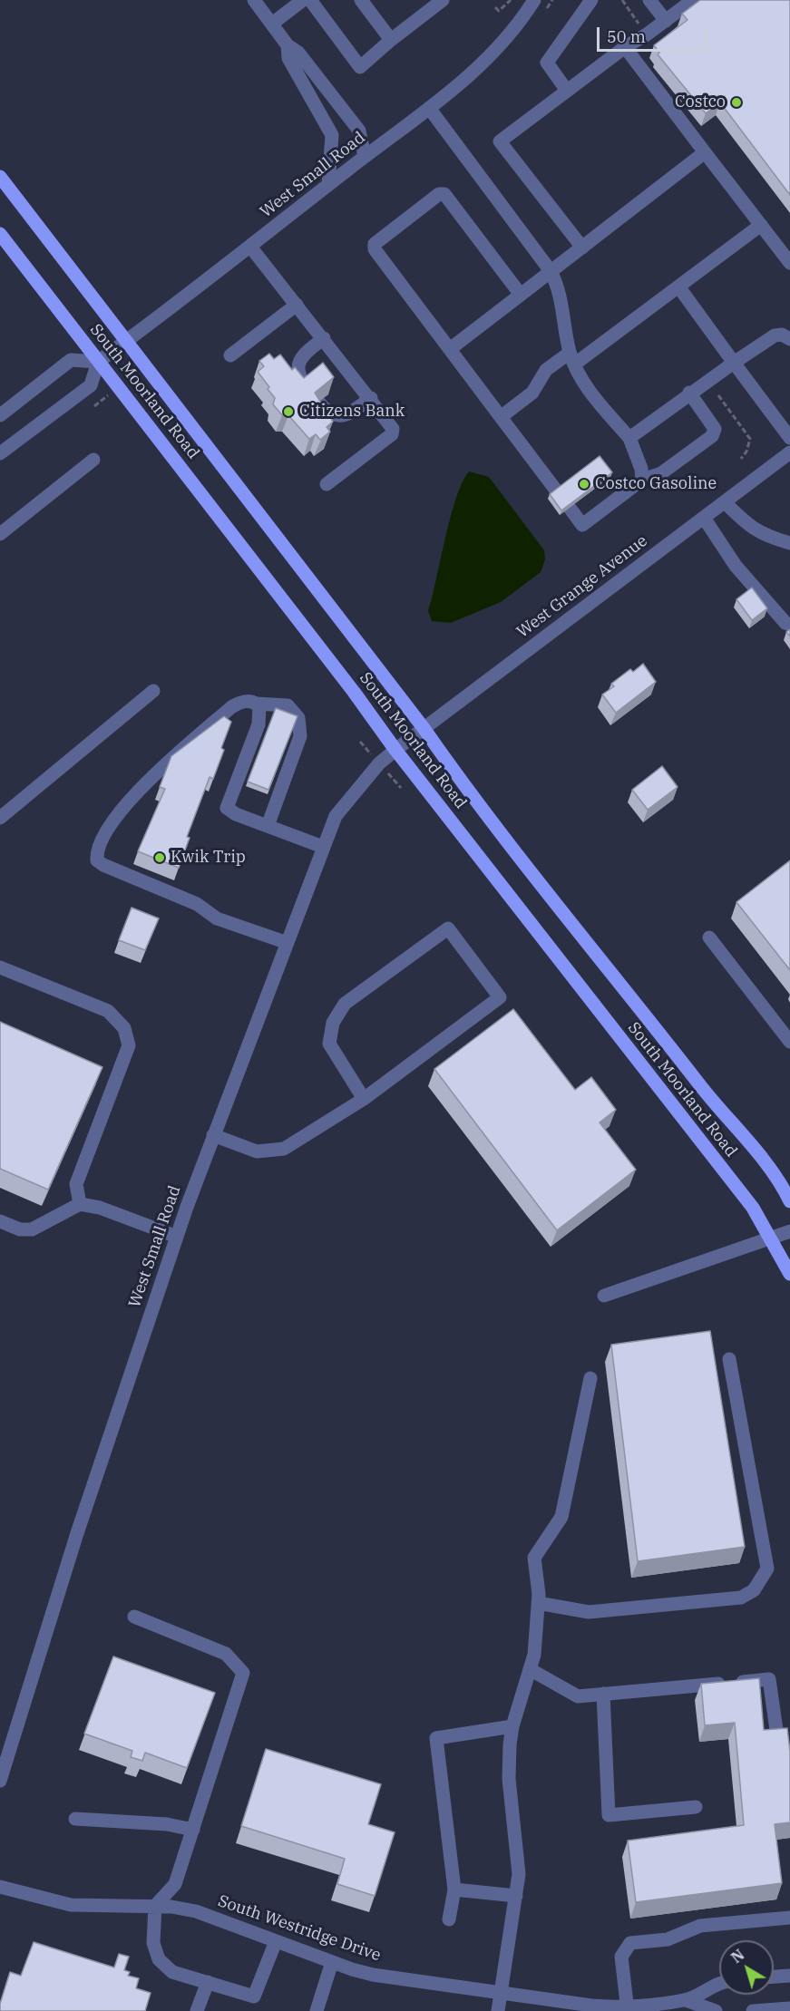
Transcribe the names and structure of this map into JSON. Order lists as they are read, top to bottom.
{
  "streets": {
    "main road": ["South Moorland Road"],
    "street": ["West Small Road", "West Grange Avenue", "South Westridge Drive"]
  },
  "crossings": [
    ["West Small Road", "South Moorland Road"],
    ["West Small Road", "West Grange Avenue"],
    ["South Moorland Road", "West Grange Avenue"]
  ],
  "places": [
    "Costco",
    "Citizens Bank",
    "Costco Gasoline",
    "Kwik Trip"
  ],
  "scale_bar": "50 m",
  "north": "top left"
}
